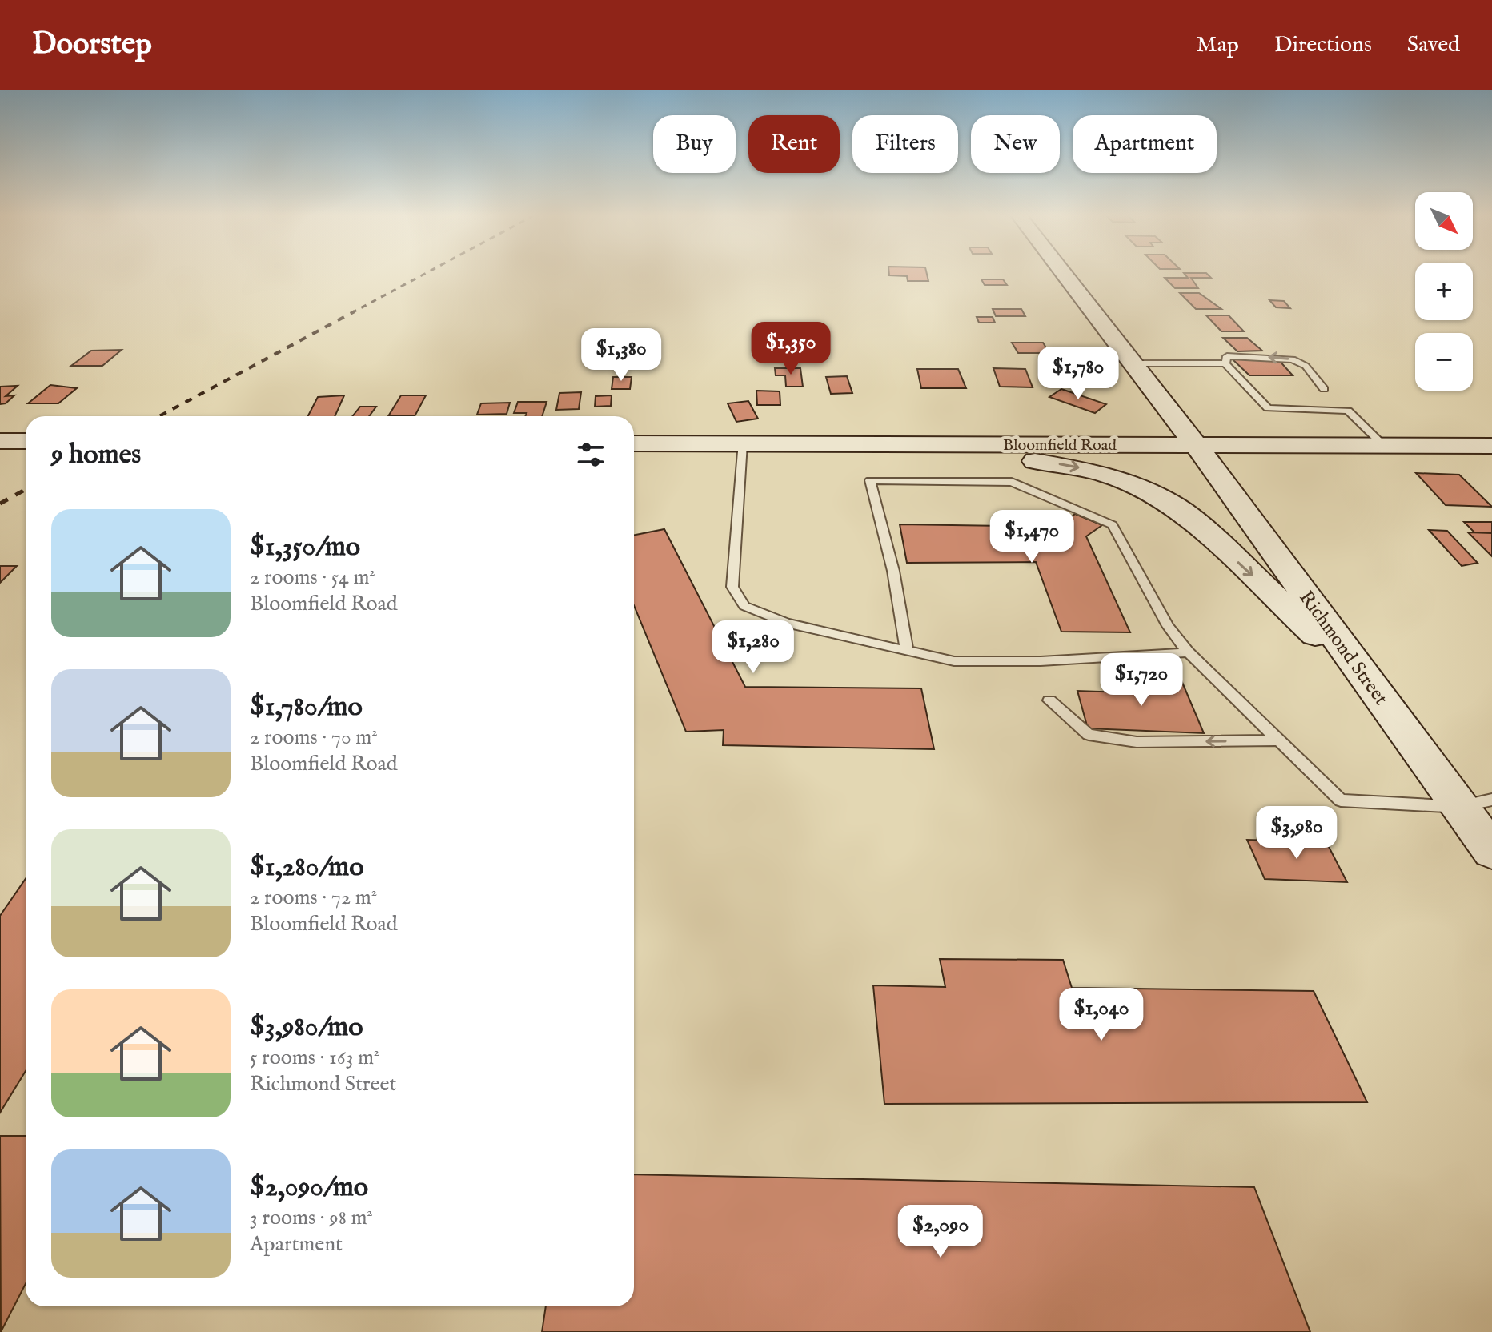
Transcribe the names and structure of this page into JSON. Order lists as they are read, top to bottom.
{
  "streets": {
    "main road": ["Bloomfield Road", "Richmond Street"]
  },
  "crossings": [
    ["Bloomfield Road", "Richmond Street"]
  ],
  "north": "bottom right",
  "page": {
    "header": "Doorstep",
    "nav": ["Map", "Directions", "Saved"],
    "chip": [
      "Buy",
      "Rent",
      "Filters",
      "New",
      "Apartment"
    ],
    "map_buttons": ["+", "−"],
    "price": [
      "$1,350",
      "$1,380",
      "$1,780",
      "$1,470",
      "$1,280",
      "$1,720",
      "$3,980",
      "$1,040",
      "$2,090"
    ],
    "heading": "9 homes",
    "list": [
      {
        "name": "$1,350/mo",
        "note": "2 rooms · 54 m² · Bloomfield Road"
      },
      {
        "name": "$1,780/mo",
        "note": "2 rooms · 70 m² · Bloomfield Road"
      },
      {
        "name": "$1,280/mo",
        "note": "2 rooms · 72 m² · Bloomfield Road"
      },
      {
        "name": "$3,980/mo",
        "note": "5 rooms · 163 m² · Richmond Street"
      },
      {
        "name": "$2,090/mo",
        "note": "3 rooms · 98 m² · Apartment"
      }
    ]
  }
}
